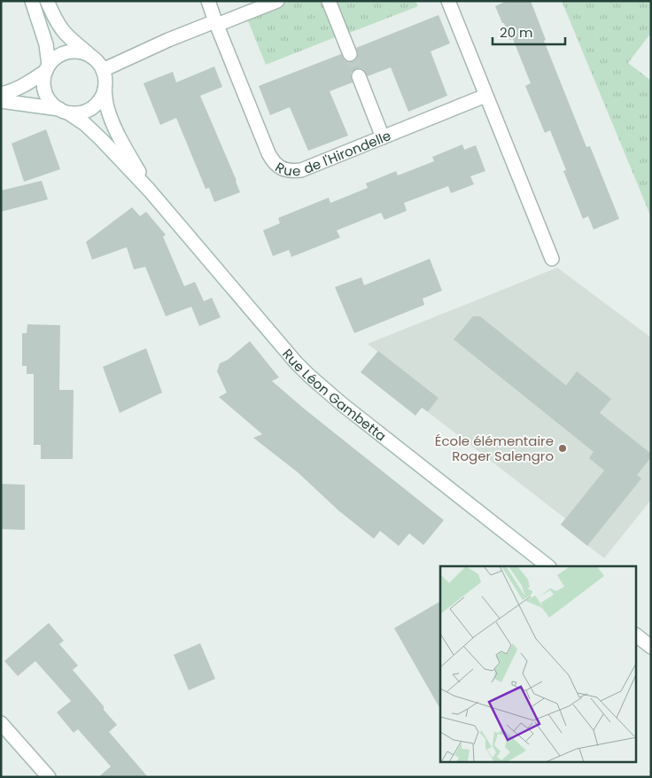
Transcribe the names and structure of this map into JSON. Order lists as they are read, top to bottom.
{
  "streets": {
    "street": ["Rue de l'Hirondelle", "Rue Léon Gambetta"]
  },
  "places": ["École élémentaire Roger Salengro"],
  "scale_bar": "20 m"
}
